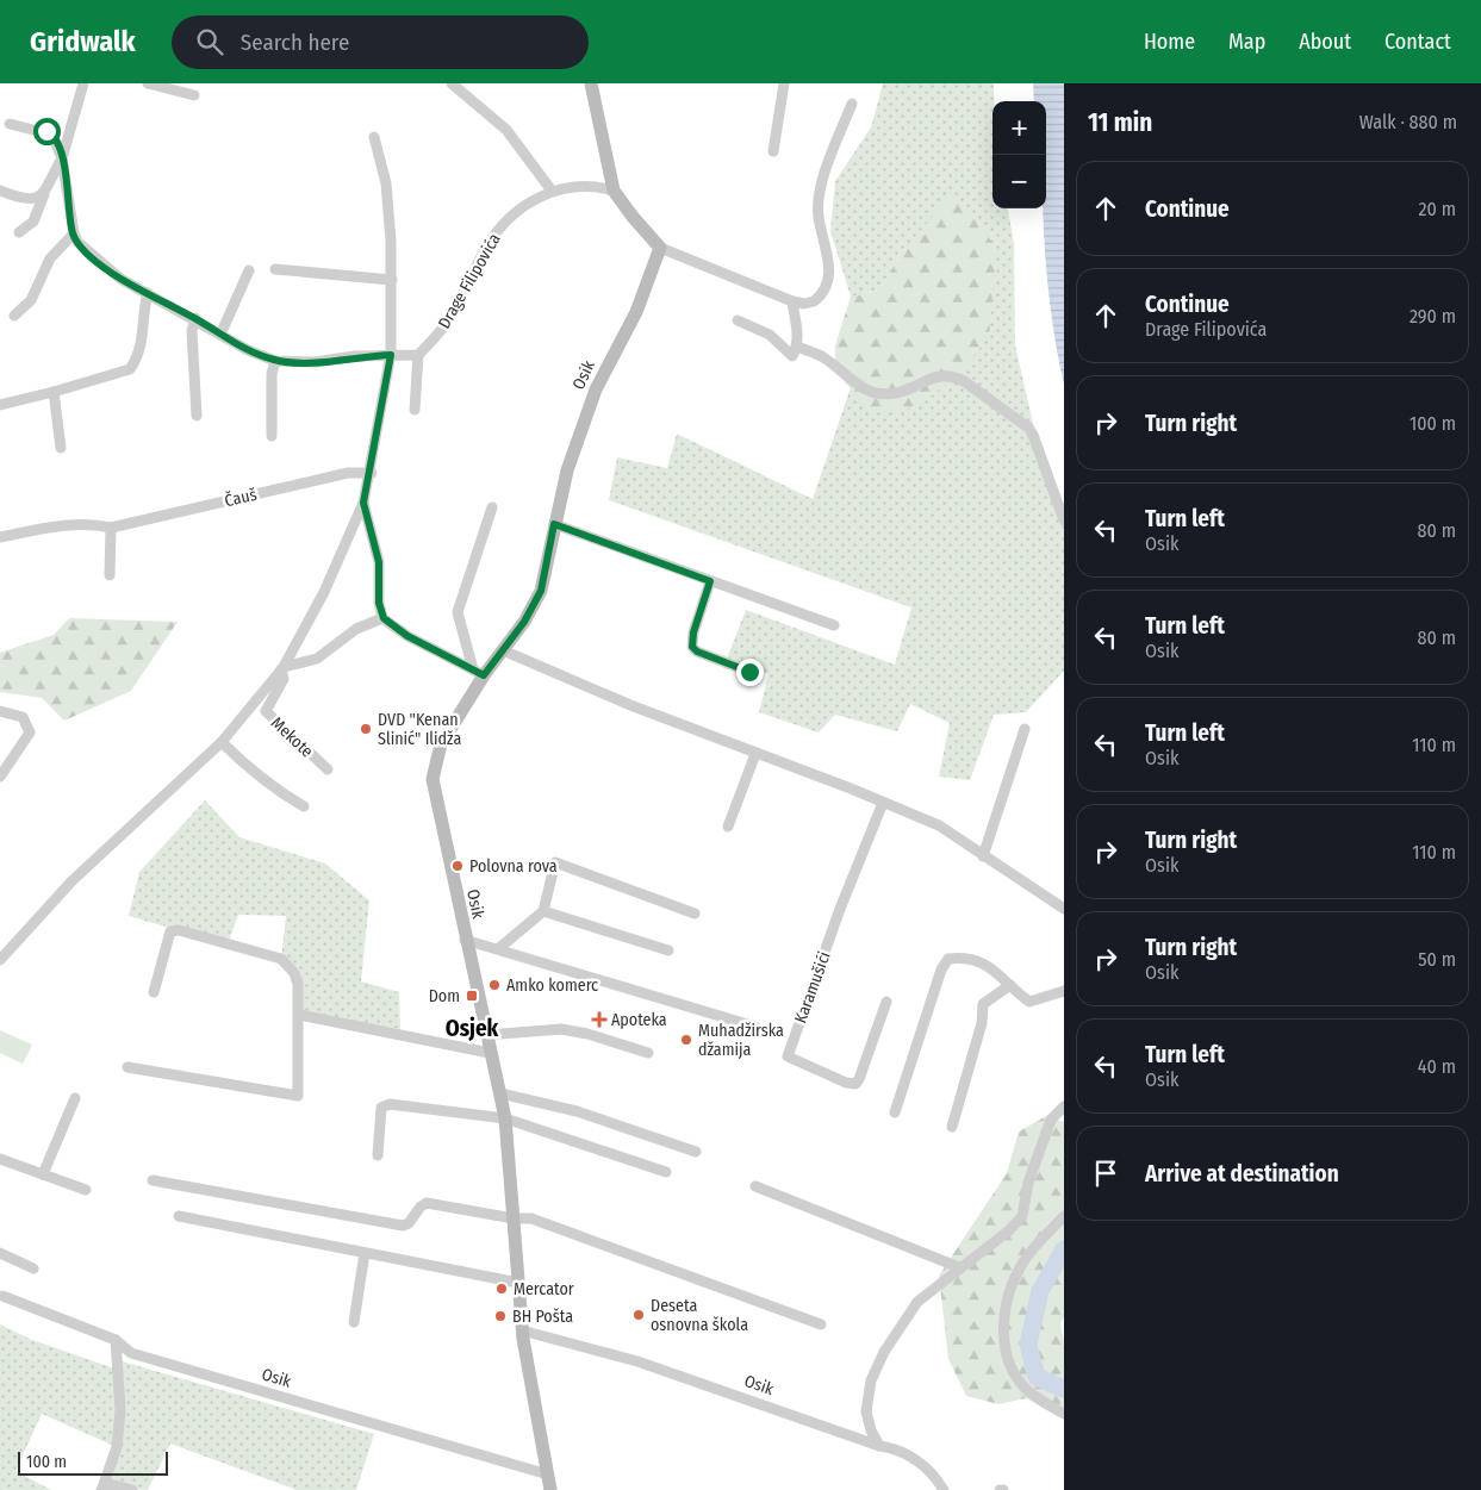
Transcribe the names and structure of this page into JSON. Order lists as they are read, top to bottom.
{
  "streets": {
    "main road": ["Osik"],
    "street": [
      "Drage Filipovića",
      "Čauš",
      "Mekote",
      "Karamušići"
    ]
  },
  "districts": ["Osjek"],
  "places": {
    "other": [
      "DVD \"Kenan Slinić\" Ilidža",
      "Polovna rova",
      "Amko komerc",
      "Muhadžirska džamija",
      "Mercator",
      "Deseta osnovna škola",
      "BH Pošta"
    ],
    "transit": ["Dom"],
    "health": ["Apoteka"]
  },
  "scale_bar": "100 m",
  "page": {
    "header": "Gridwalk",
    "search": "Search here",
    "nav": [
      "Home",
      "Map",
      "About",
      "Contact"
    ],
    "heading": ["11 min", "Walk · 880 m"],
    "map_buttons": ["+", "−"],
    "list": [
      ["Continue", "20 m"],
      ["Continue", "Drage Filipovića", "290 m"],
      ["Turn right", "100 m"],
      ["Turn left", "Osik", "80 m"],
      ["Turn left", "Osik", "80 m"],
      ["Turn left", "Osik", "110 m"],
      ["Turn right", "Osik", "110 m"],
      ["Turn right", "Osik", "50 m"],
      ["Turn left", "Osik", "40 m"],
      "Arrive at destination"
    ],
    "scale": "100 m"
  }
}
